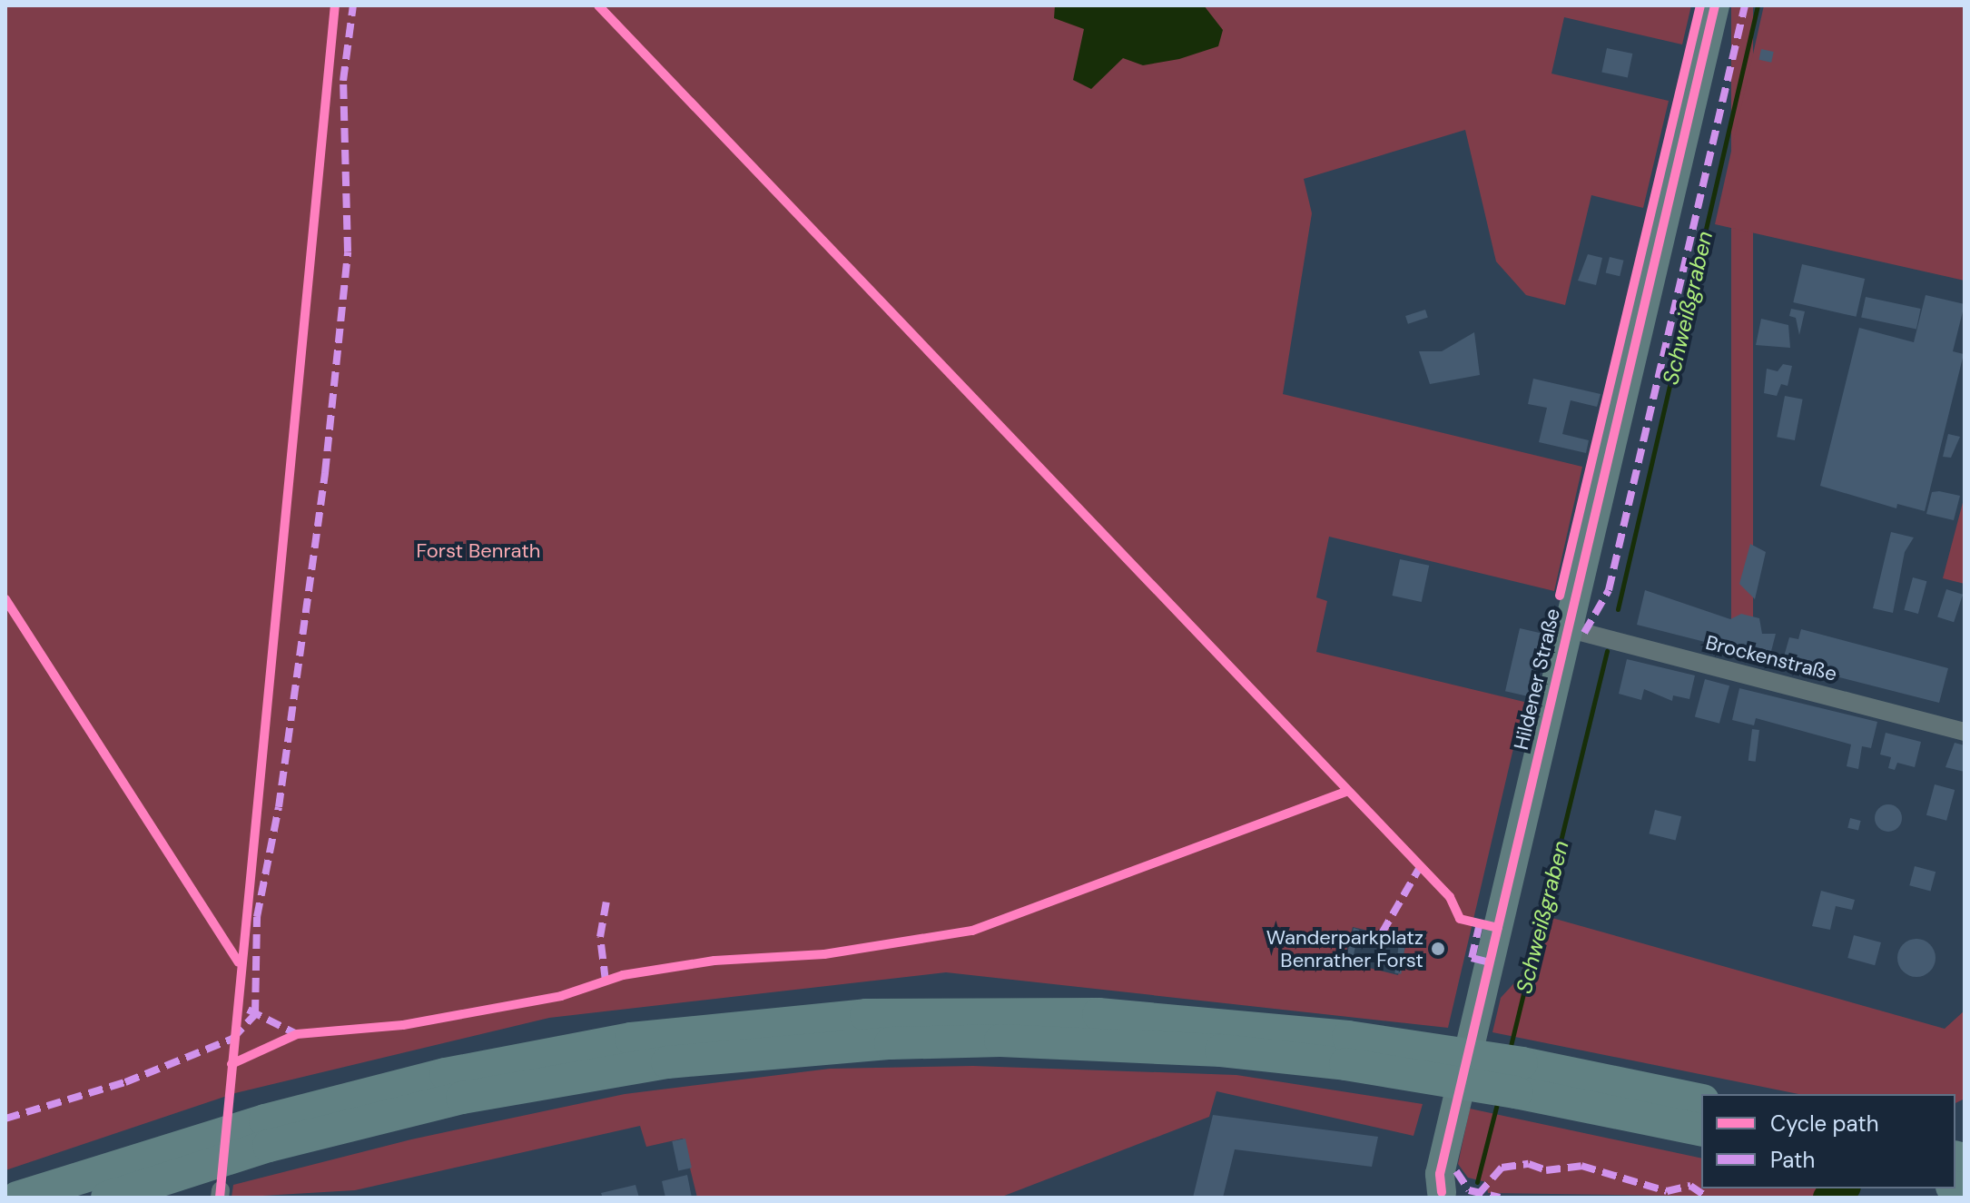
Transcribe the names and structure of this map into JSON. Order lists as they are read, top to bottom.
{
  "streets": {
    "main road": ["Hildener Straße"],
    "street": ["Brockenstraße"]
  },
  "crossings": [
    ["Brockenstraße", "Hildener Straße"]
  ],
  "water": ["Schweißgraben"],
  "parks": ["Forst Benrath"],
  "places": ["Wanderparkplatz Benrather Forst"],
  "legend": ["Cycle path", "Path"]
}
